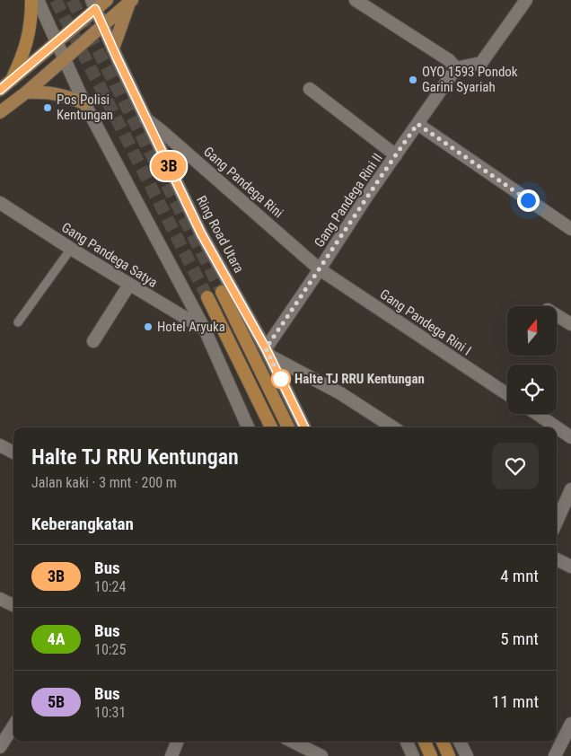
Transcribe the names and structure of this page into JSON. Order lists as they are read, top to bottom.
{
  "streets": {
    "street": [
      "Gang Pandega Rini",
      "Gang Pandega Rini II",
      "Ring Road Utara",
      "Gang Pandega Satya",
      "Gang Pandega Rini I"
    ]
  },
  "crossings": [
    ["Gang Pandega Rini", "Gang Pandega Rini II"],
    ["Gang Pandega Rini", "Ring Road Utara"],
    ["Gang Pandega Rini", "Gang Pandega Rini I"],
    ["Gang Pandega Rini II", "Ring Road Utara"],
    ["Gang Pandega Rini II", "Gang Pandega Rini I"]
  ],
  "places": [
    "OYO 1593 Pondok Garini Syariah",
    "Pos Polisi Kentungan",
    "Hotel Aryuka",
    "Halte TJ RRU Kentungan"
  ],
  "lines": ["bus line 3B"],
  "north": "top",
  "page": {
    "on_map": "3B",
    "heading": [
      ["Halte TJ RRU Kentungan", "Jalan kaki · 3 mnt · 200 m"],
      "Keberangkatan"
    ],
    "list": [
      {
        "mark": "3B",
        "name": "Bus",
        "note": "10:24",
        "value": "4 mnt"
      },
      {
        "mark": "4A",
        "name": "Bus",
        "note": "10:25",
        "value": "5 mnt"
      },
      {
        "mark": "5B",
        "name": "Bus",
        "note": "10:31",
        "value": "11 mnt"
      }
    ]
  }
}
